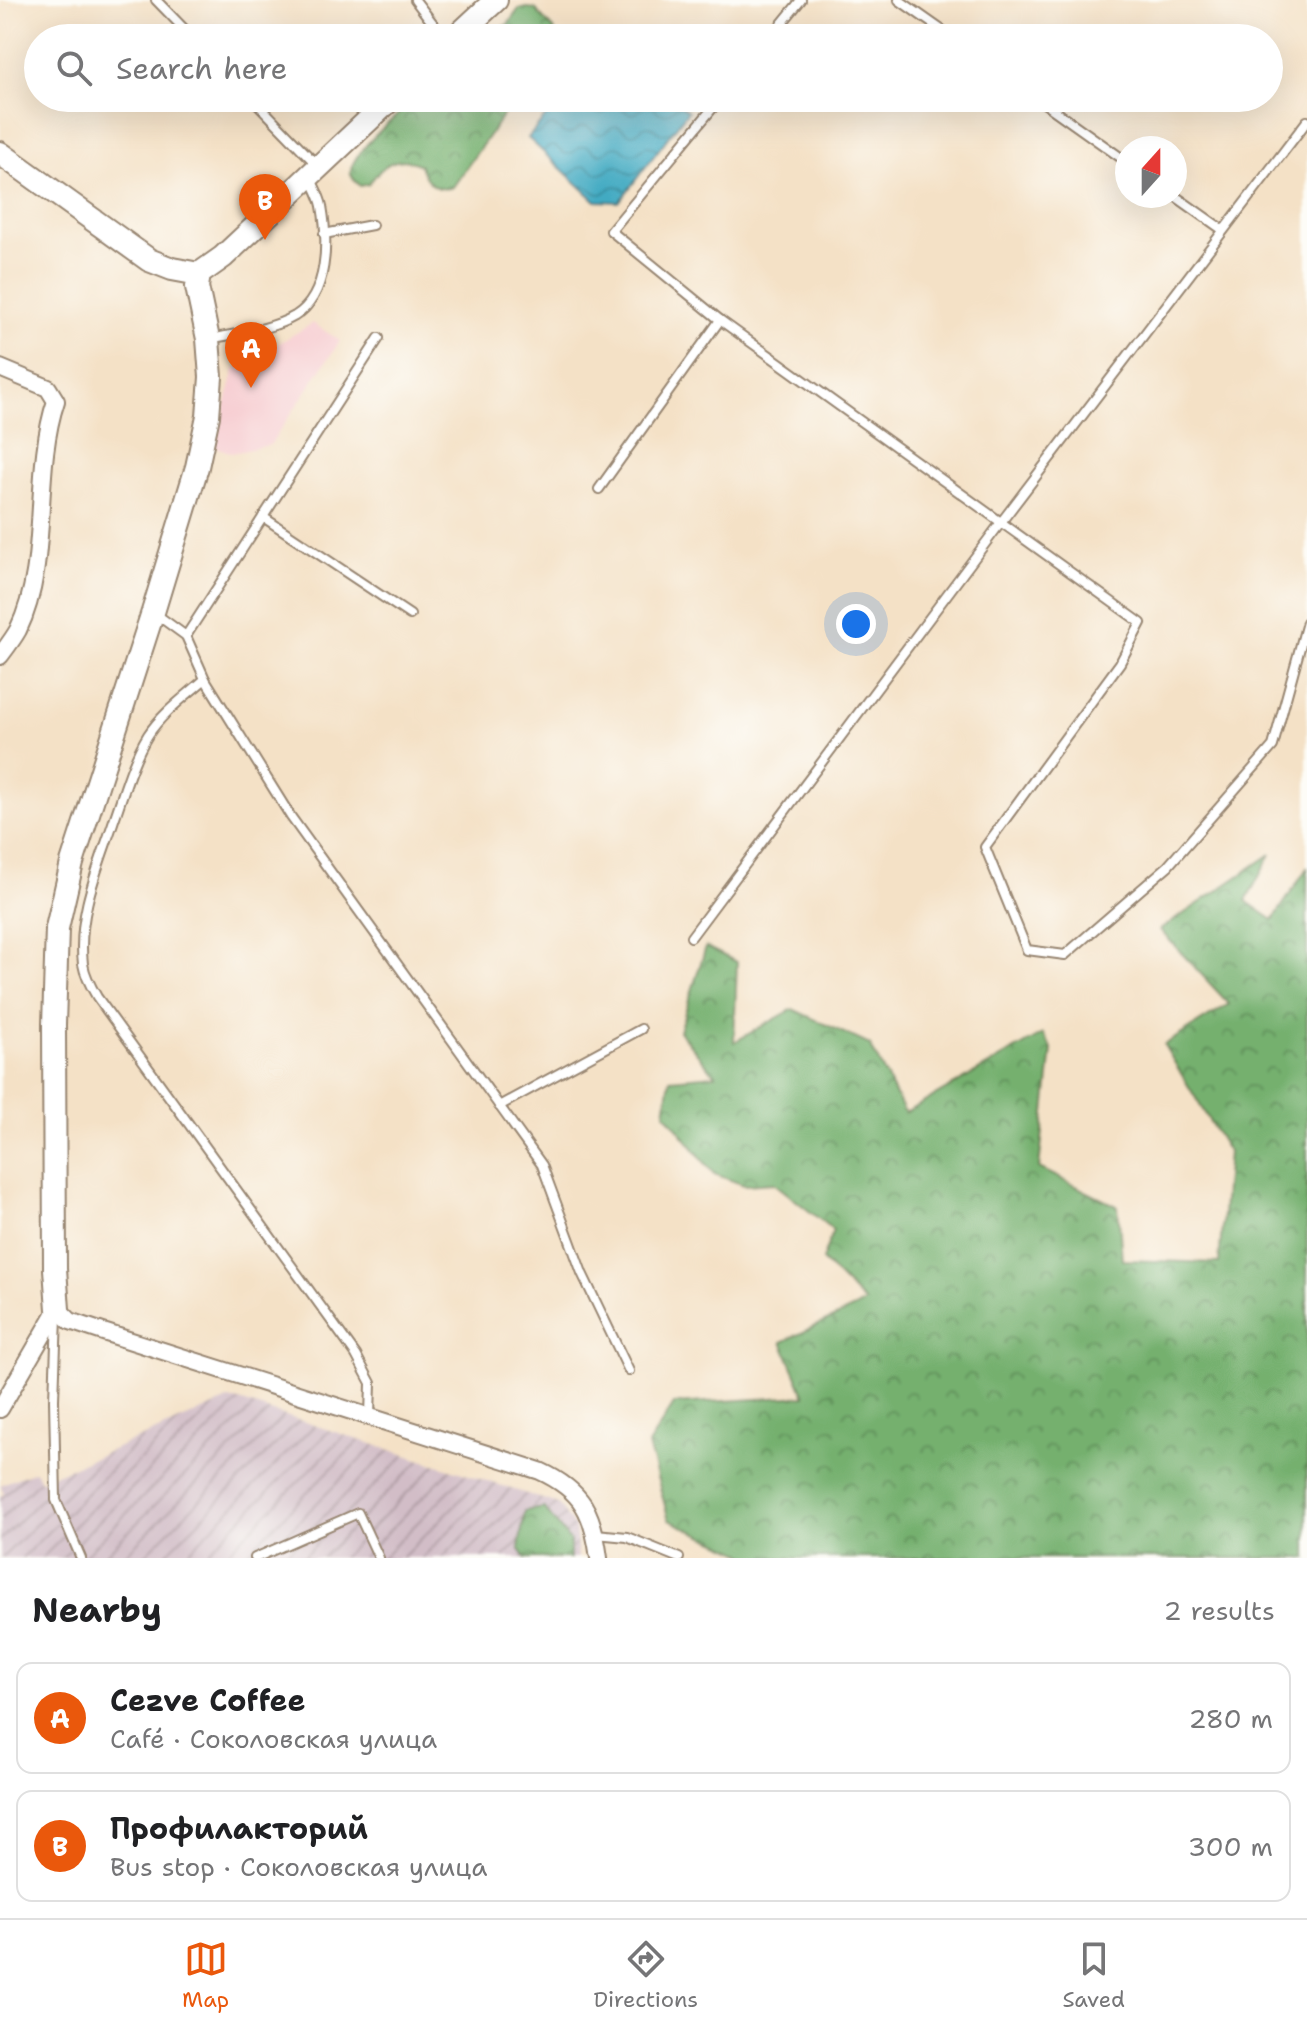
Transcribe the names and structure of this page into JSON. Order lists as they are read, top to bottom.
{
  "north": "top",
  "page": {
    "search": "Search here",
    "pins": ["B", "A"],
    "heading": ["Nearby", "2 results"],
    "list": [
      {
        "mark": "A",
        "name": "Cezve Coffee",
        "note": "Café · Соколовская улица",
        "value": "280 m"
      },
      {
        "mark": "B",
        "name": "Профилакторий",
        "note": "Bus stop · Соколовская улица",
        "value": "300 m"
      }
    ],
    "nav": ["Map", "Directions", "Saved"]
  }
}
